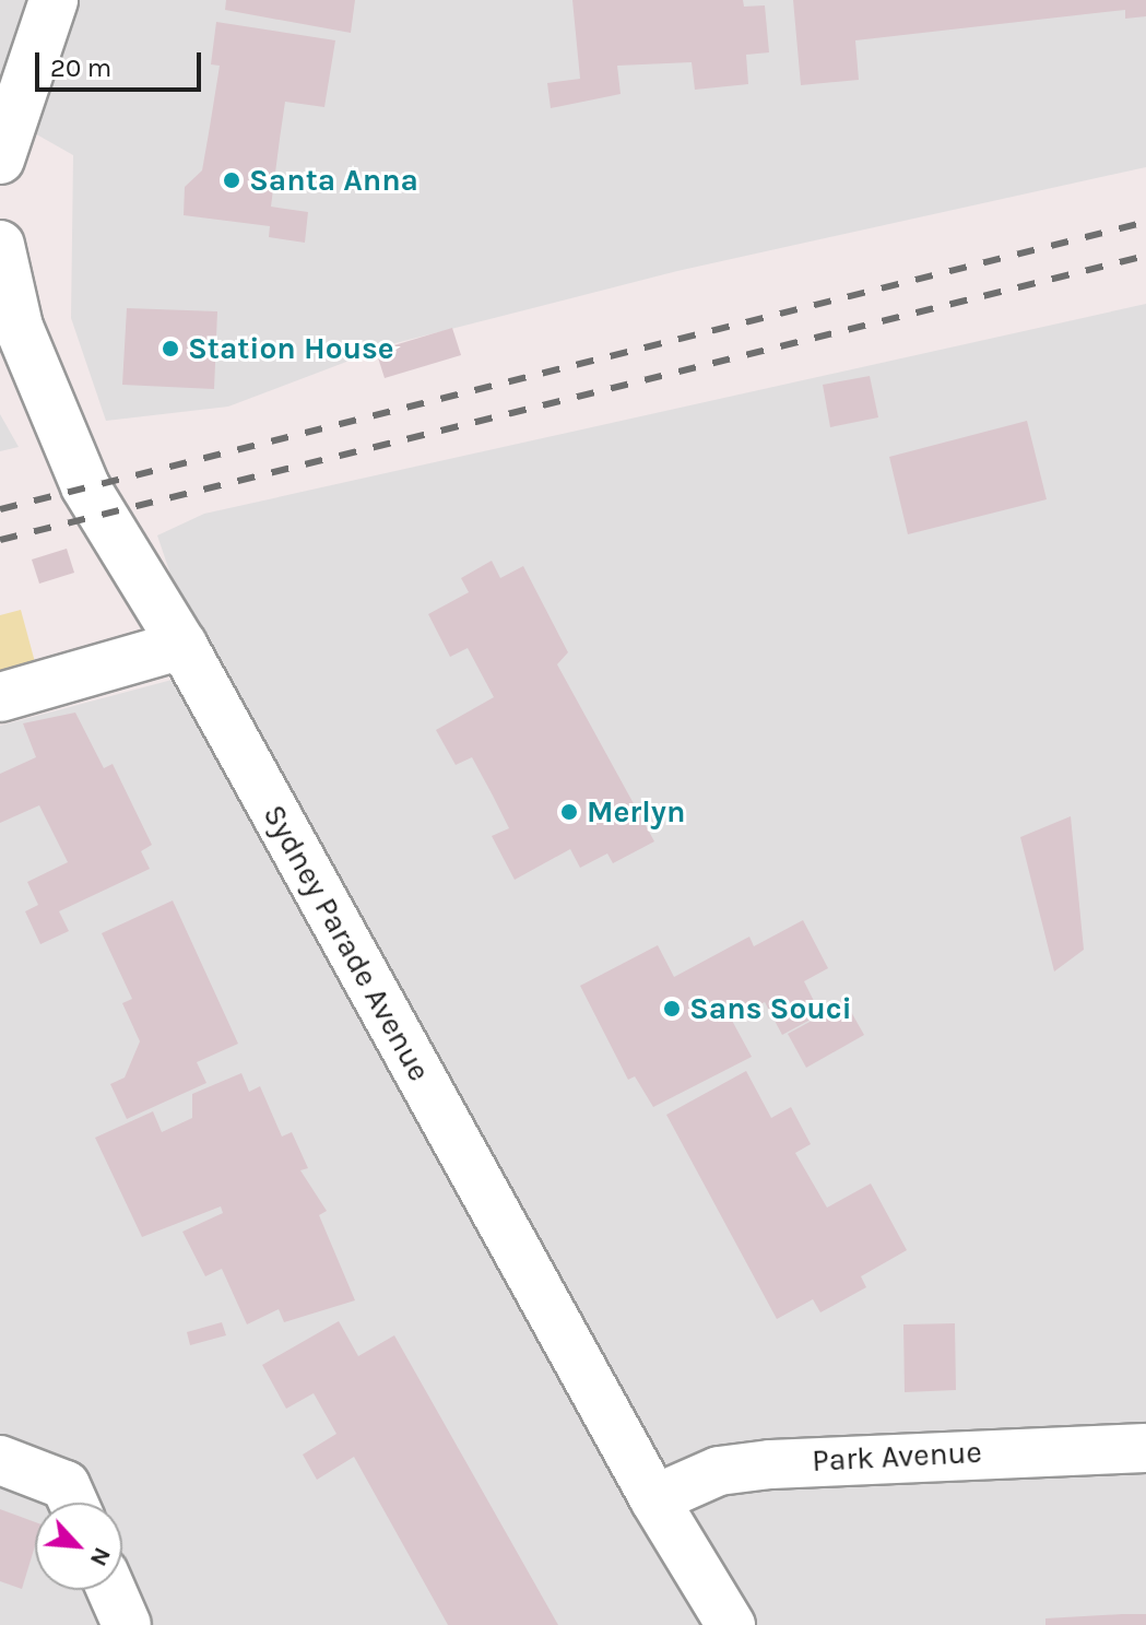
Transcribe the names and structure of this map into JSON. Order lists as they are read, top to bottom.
{
  "streets": {
    "street": ["Sydney Parade Avenue", "Park Avenue"]
  },
  "crossings": [
    ["Sydney Parade Avenue", "Park Avenue"]
  ],
  "places": [
    "Santa Anna",
    "Station House",
    "Merlyn",
    "Sans Souci"
  ],
  "scale_bar": "20 m",
  "north": "bottom right"
}
